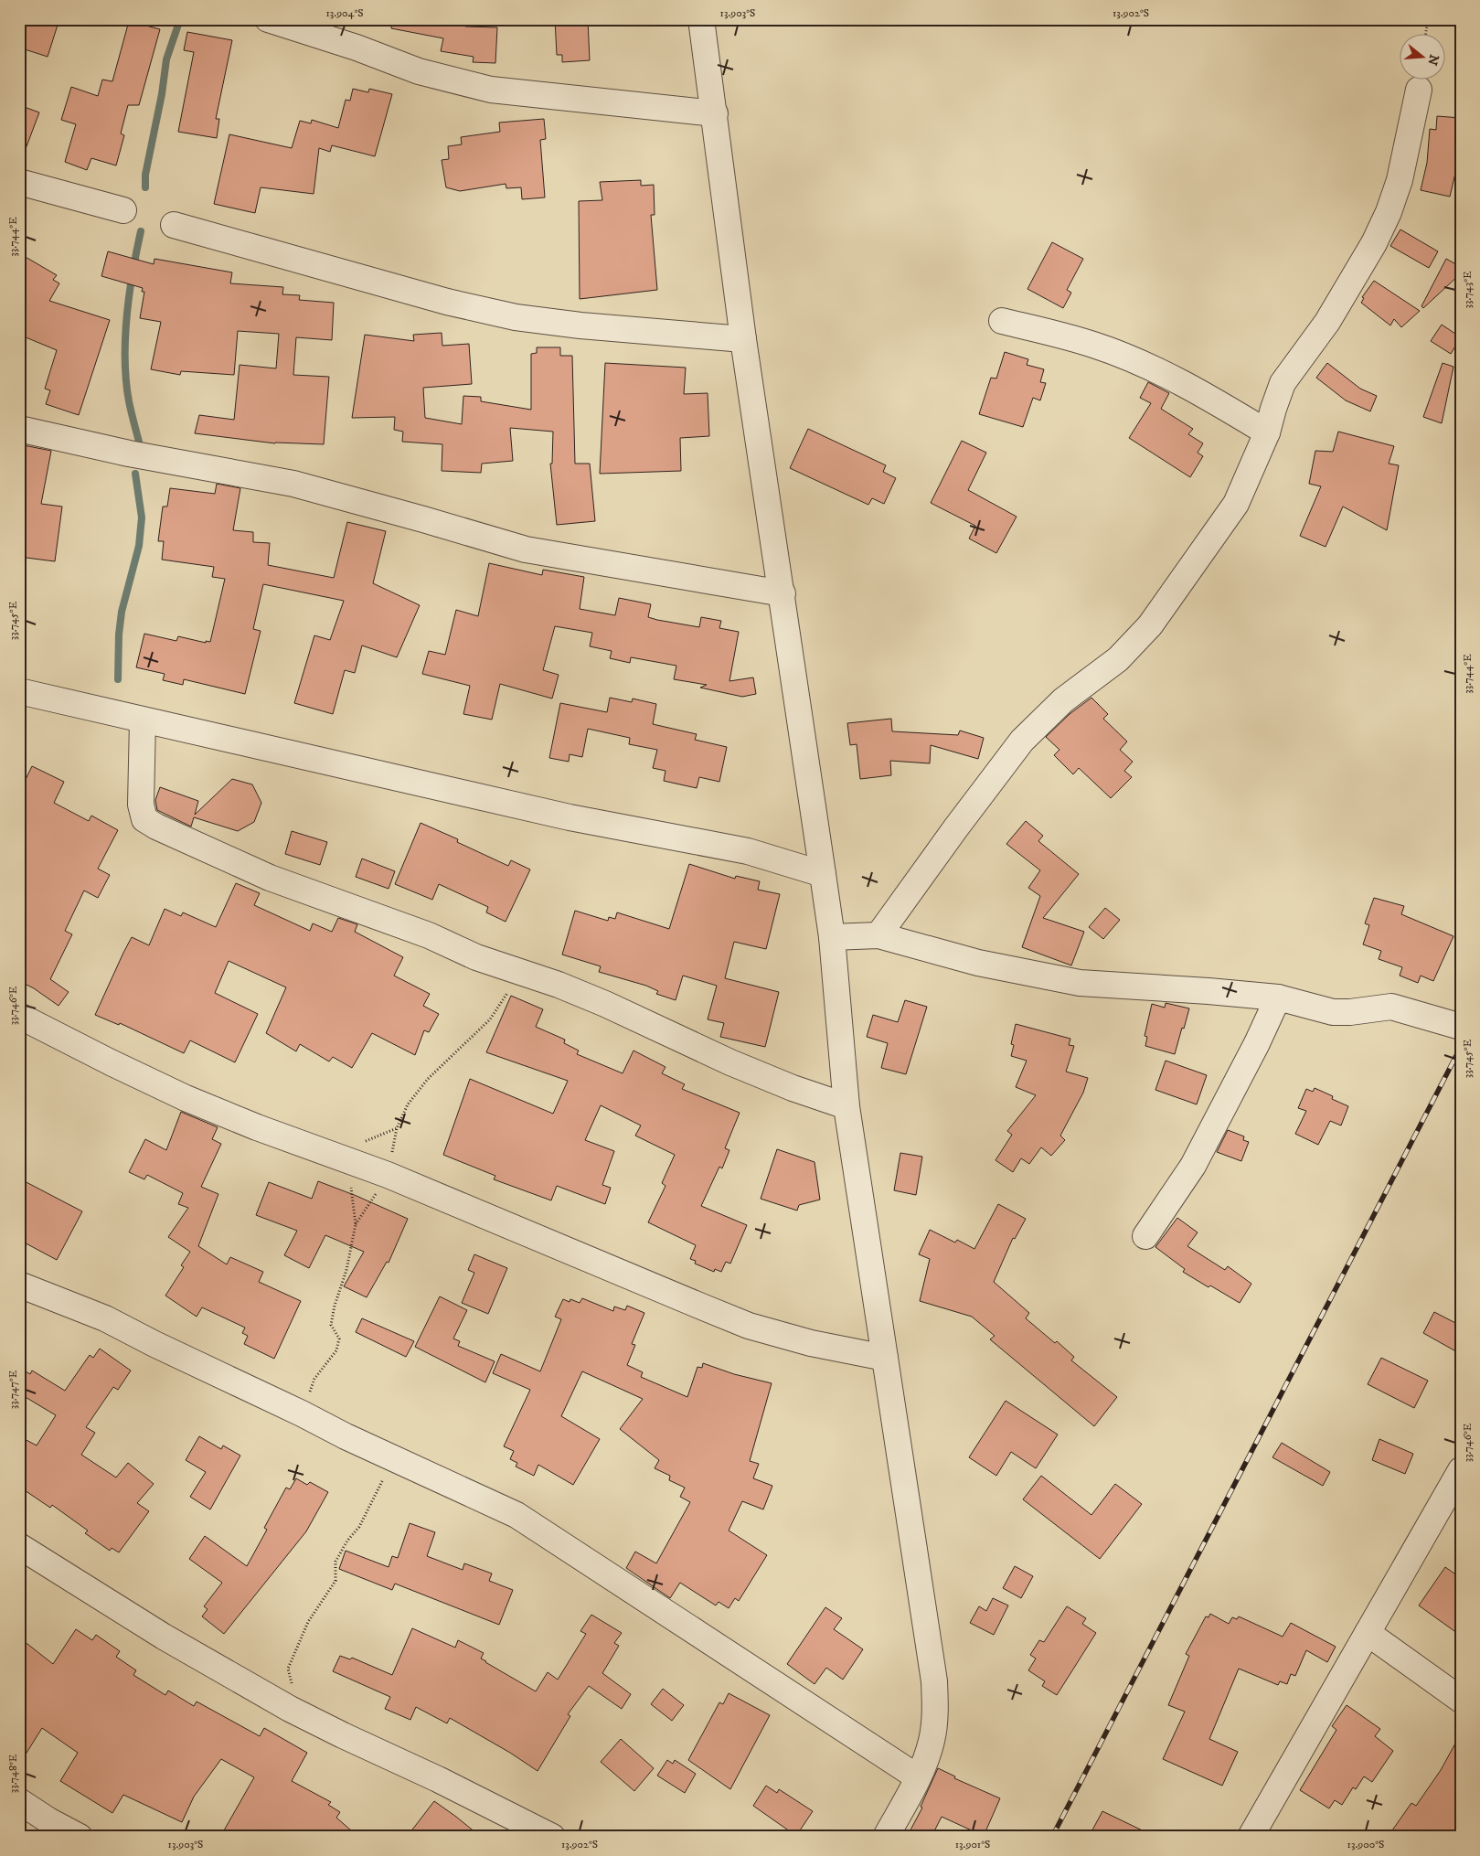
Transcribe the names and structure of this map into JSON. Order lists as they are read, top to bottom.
{
  "north": "right",
  "coordinates": [
    "13.904°S",
    "13.903°S",
    "13.902°S",
    "33.744°E",
    "33.743°E",
    "33.745°E",
    "33.746°E",
    "33.747°E",
    "33.748°E",
    "13.901°S",
    "13.900°S"
  ]
}
